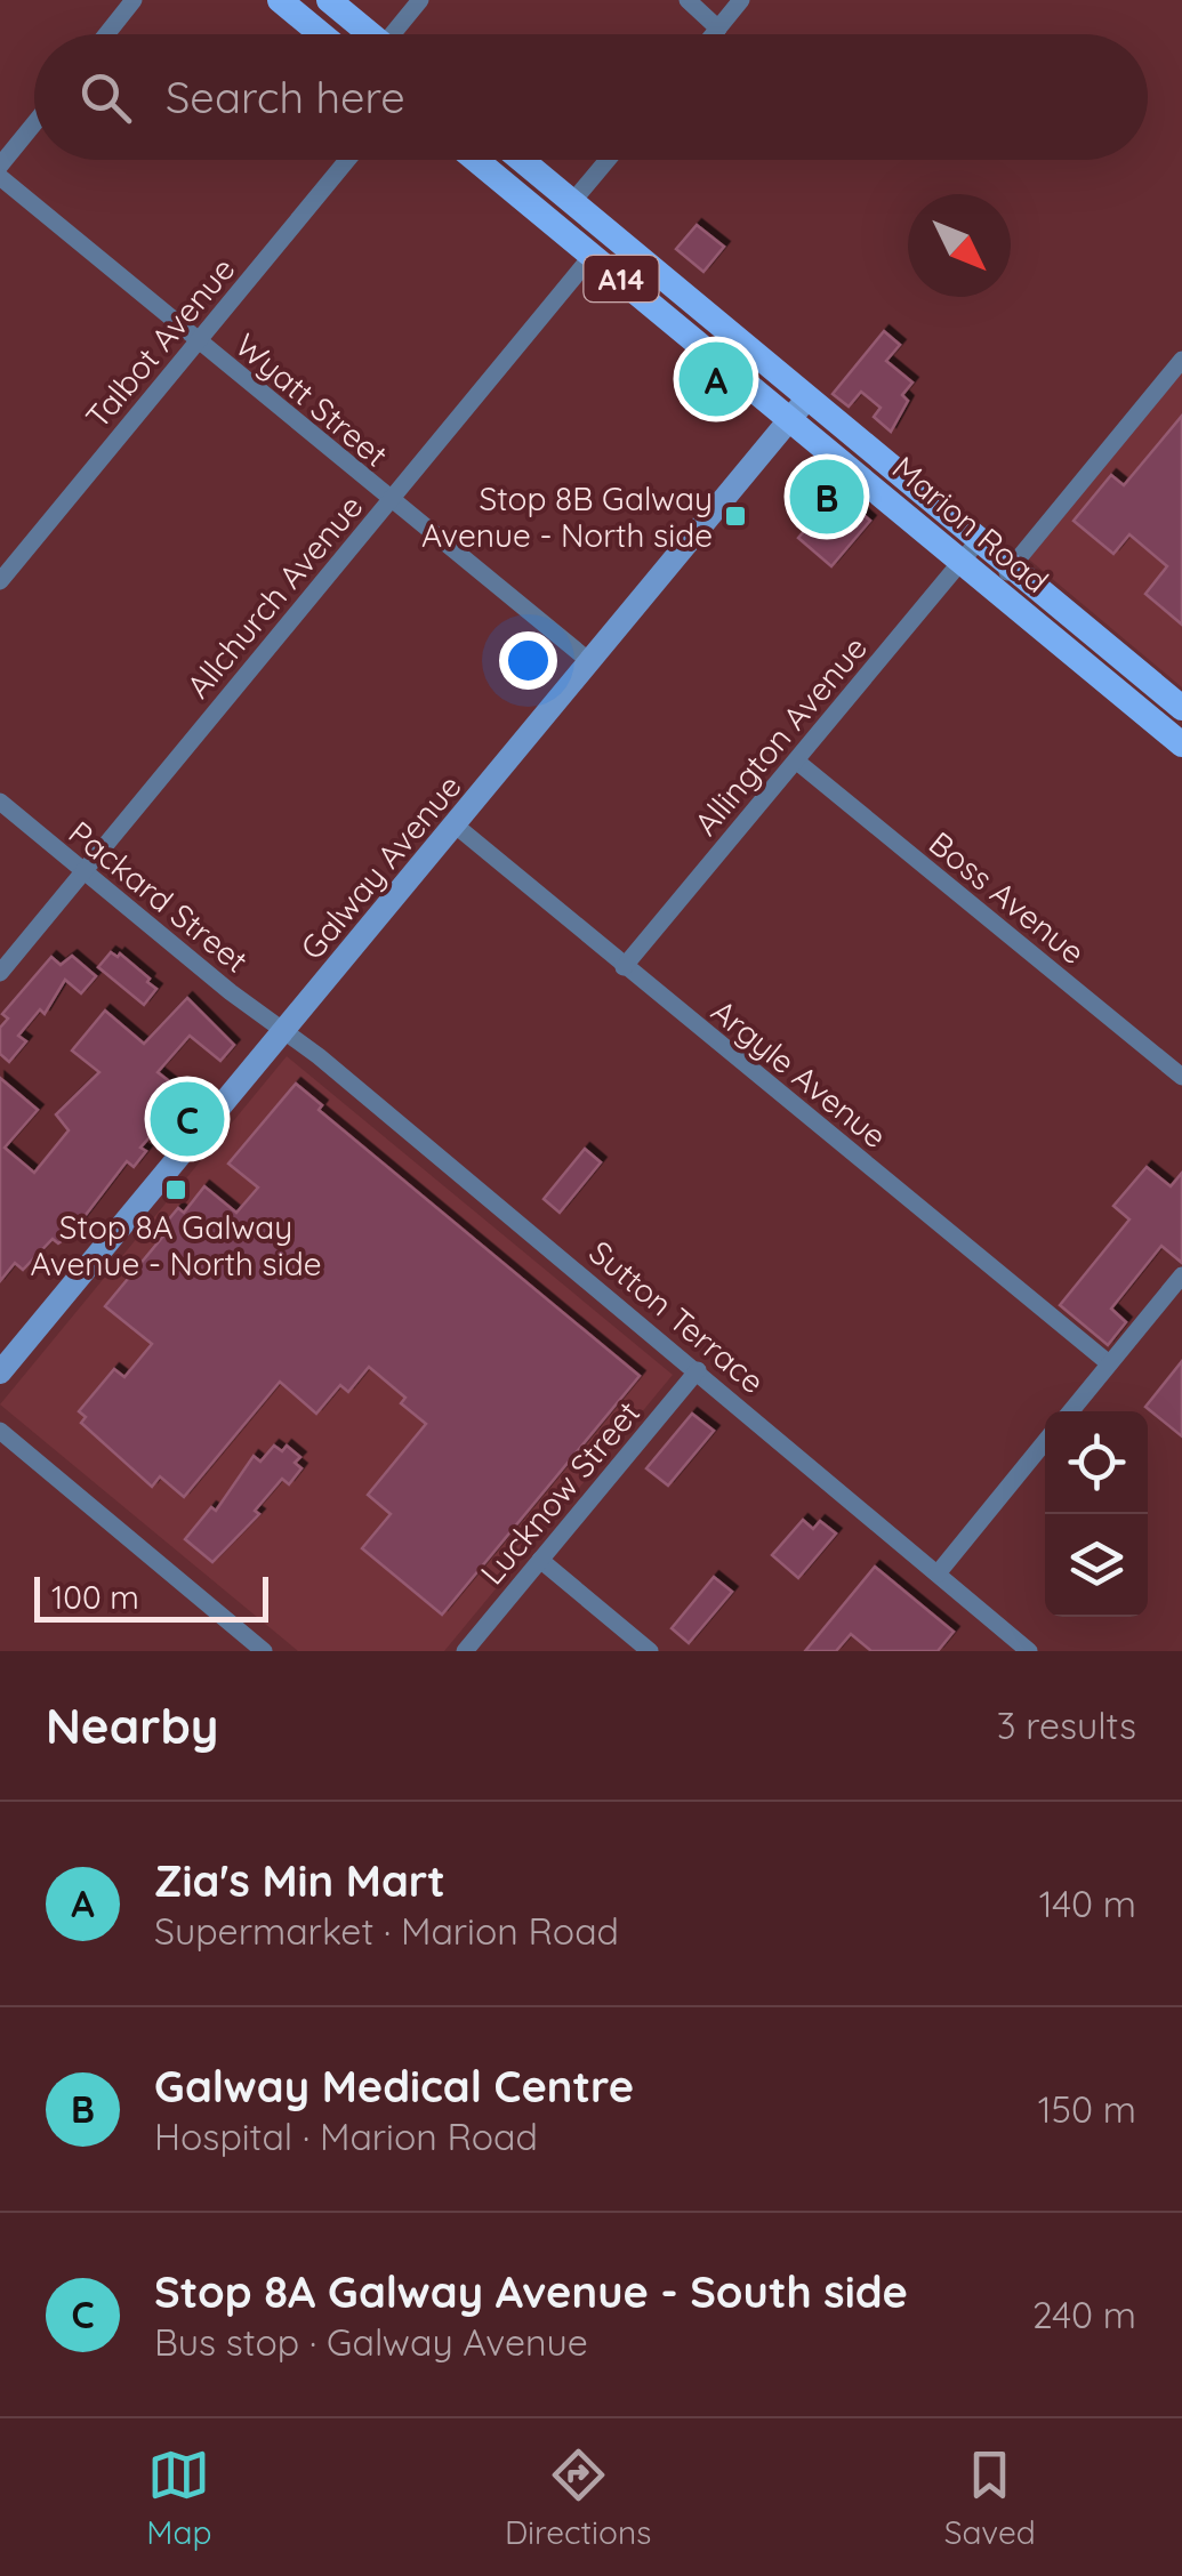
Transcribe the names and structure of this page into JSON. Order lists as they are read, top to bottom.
{
  "streets": {
    "main road": ["A14", "Marion Road"],
    "street": [
      "Talbot Avenue",
      "Wyatt Street",
      "Allchurch Avenue",
      "Allington Avenue",
      "Galway Avenue",
      "Packard Street",
      "Boss Avenue",
      "Argyle Avenue",
      "Sutton Terrace",
      "Lucknow Street"
    ]
  },
  "crossings": [
    ["Talbot Avenue", "Wyatt Street"],
    ["Wyatt Street", "Allchurch Avenue"],
    ["Wyatt Street", "Galway Avenue"],
    ["Marion Road", "Allchurch Avenue"],
    ["Marion Road", "Allington Avenue"],
    ["Marion Road", "Galway Avenue"],
    ["Allchurch Avenue", "Packard Street"],
    ["Allington Avenue", "Boss Avenue"],
    ["Allington Avenue", "Argyle Avenue"],
    ["Galway Avenue", "Packard Street"],
    ["Galway Avenue", "Argyle Avenue"],
    ["Galway Avenue", "Sutton Terrace"],
    ["Packard Street", "Sutton Terrace"],
    ["Sutton Terrace", "Lucknow Street"]
  ],
  "places": {
    "transit": ["Stop 8B Galway Avenue - North side", "Stop 8A Galway Avenue - North side"]
  },
  "scale_bar": "100 m",
  "north": "bottom right",
  "page": {
    "search": "Search here",
    "pins": ["A", "B", "C"],
    "scale": "100 m",
    "heading": ["Nearby", "3 results"],
    "list": [
      {
        "mark": "A",
        "name": "Zia's Min Mart",
        "note": "Supermarket · Marion Road",
        "value": "140 m"
      },
      {
        "mark": "B",
        "name": "Galway Medical Centre",
        "note": "Hospital · Marion Road",
        "value": "150 m"
      },
      {
        "mark": "C",
        "name": "Stop 8A Galway Avenue - South side",
        "note": "Bus stop · Galway Avenue",
        "value": "240 m"
      }
    ],
    "nav": ["Map", "Directions", "Saved"]
  }
}
